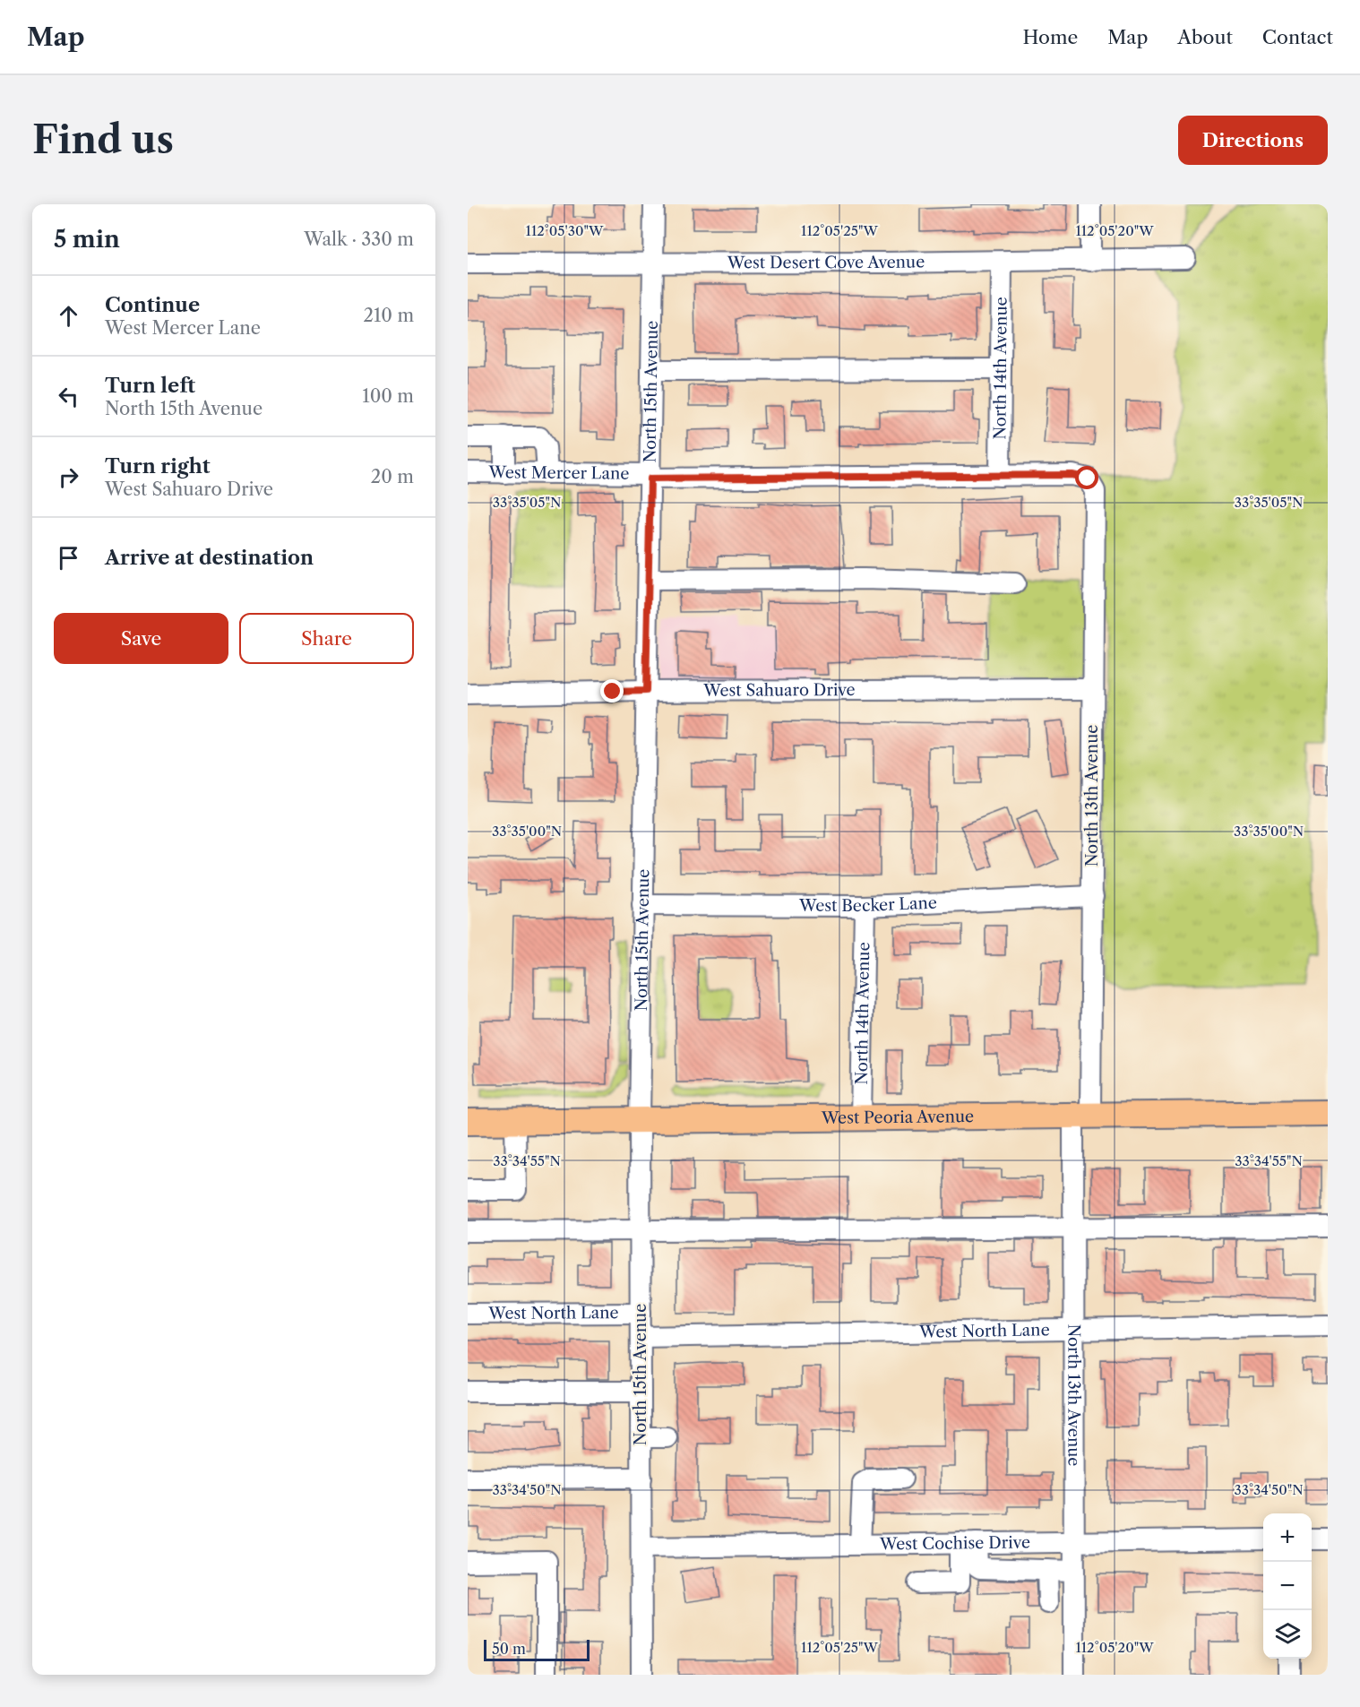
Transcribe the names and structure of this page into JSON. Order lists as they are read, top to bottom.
{
  "streets": {
    "main road": ["West Peoria Avenue"],
    "street": [
      "West Desert Cove Avenue",
      "North 14th Avenue",
      "North 15th Avenue",
      "West Mercer Lane",
      "West Sahuaro Drive",
      "North 13th Avenue",
      "West Becker Lane",
      "West North Lane",
      "West Cochise Drive"
    ]
  },
  "crossings": [
    ["West Desert Cove Avenue", "North 14th Avenue"],
    ["West Desert Cove Avenue", "North 15th Avenue"],
    ["North 14th Avenue", "West Mercer Lane"],
    ["North 14th Avenue", "West Becker Lane"],
    ["North 14th Avenue", "West Peoria Avenue"],
    ["North 15th Avenue", "West Mercer Lane"],
    ["North 15th Avenue", "West Sahuaro Drive"],
    ["North 15th Avenue", "West Becker Lane"],
    ["North 15th Avenue", "West Peoria Avenue"],
    ["North 15th Avenue", "West North Lane"],
    ["North 15th Avenue", "West Cochise Drive"],
    ["West Mercer Lane", "North 13th Avenue"],
    ["West Sahuaro Drive", "North 13th Avenue"],
    ["North 13th Avenue", "West Becker Lane"],
    ["North 13th Avenue", "West Peoria Avenue"],
    ["North 13th Avenue", "West North Lane"],
    ["North 13th Avenue", "West Cochise Drive"]
  ],
  "scale_bar": "50 m",
  "page": {
    "header": "Map",
    "nav": [
      "Home",
      "Map",
      "About",
      "Contact"
    ],
    "buttons": [
      "Directions",
      ["Save", "Share"]
    ],
    "title": "Find us",
    "heading": ["5 min", "Walk · 330 m"],
    "list": [
      ["Continue", "West Mercer Lane", "210 m"],
      ["Turn left", "North 15th Avenue", "100 m"],
      ["Turn right", "West Sahuaro Drive", "20 m"],
      "Arrive at destination"
    ],
    "map_buttons": ["+", "−"],
    "scale": "50 m"
  },
  "coordinates": [
    "112°05'30\"W",
    "112°05'25\"W",
    "112°05'20\"W",
    "33°35'05\"N",
    "33°35'00\"N",
    "33°34'55\"N",
    "33°34'50\"N"
  ]
}
